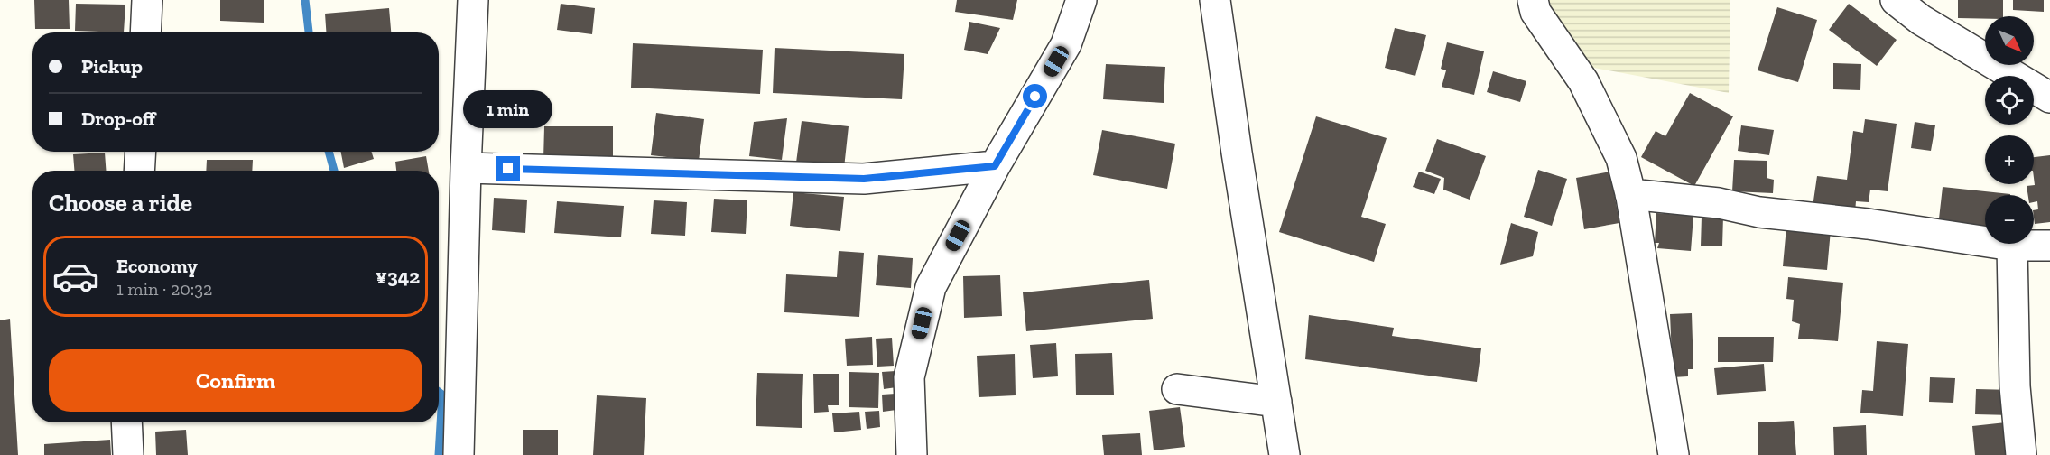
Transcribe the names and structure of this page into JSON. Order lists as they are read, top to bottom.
{
  "north": "bottom right",
  "page": {
    "map_buttons": ["+", "−"],
    "banner": ["Pickup", "Drop-off"],
    "bubble": "1 min",
    "heading": "Choose a ride",
    "list": [
      {
        "name": "Economy",
        "note": "1 min · 20:32",
        "value": "¥342"
      }
    ],
    "buttons": "Confirm"
  }
}
